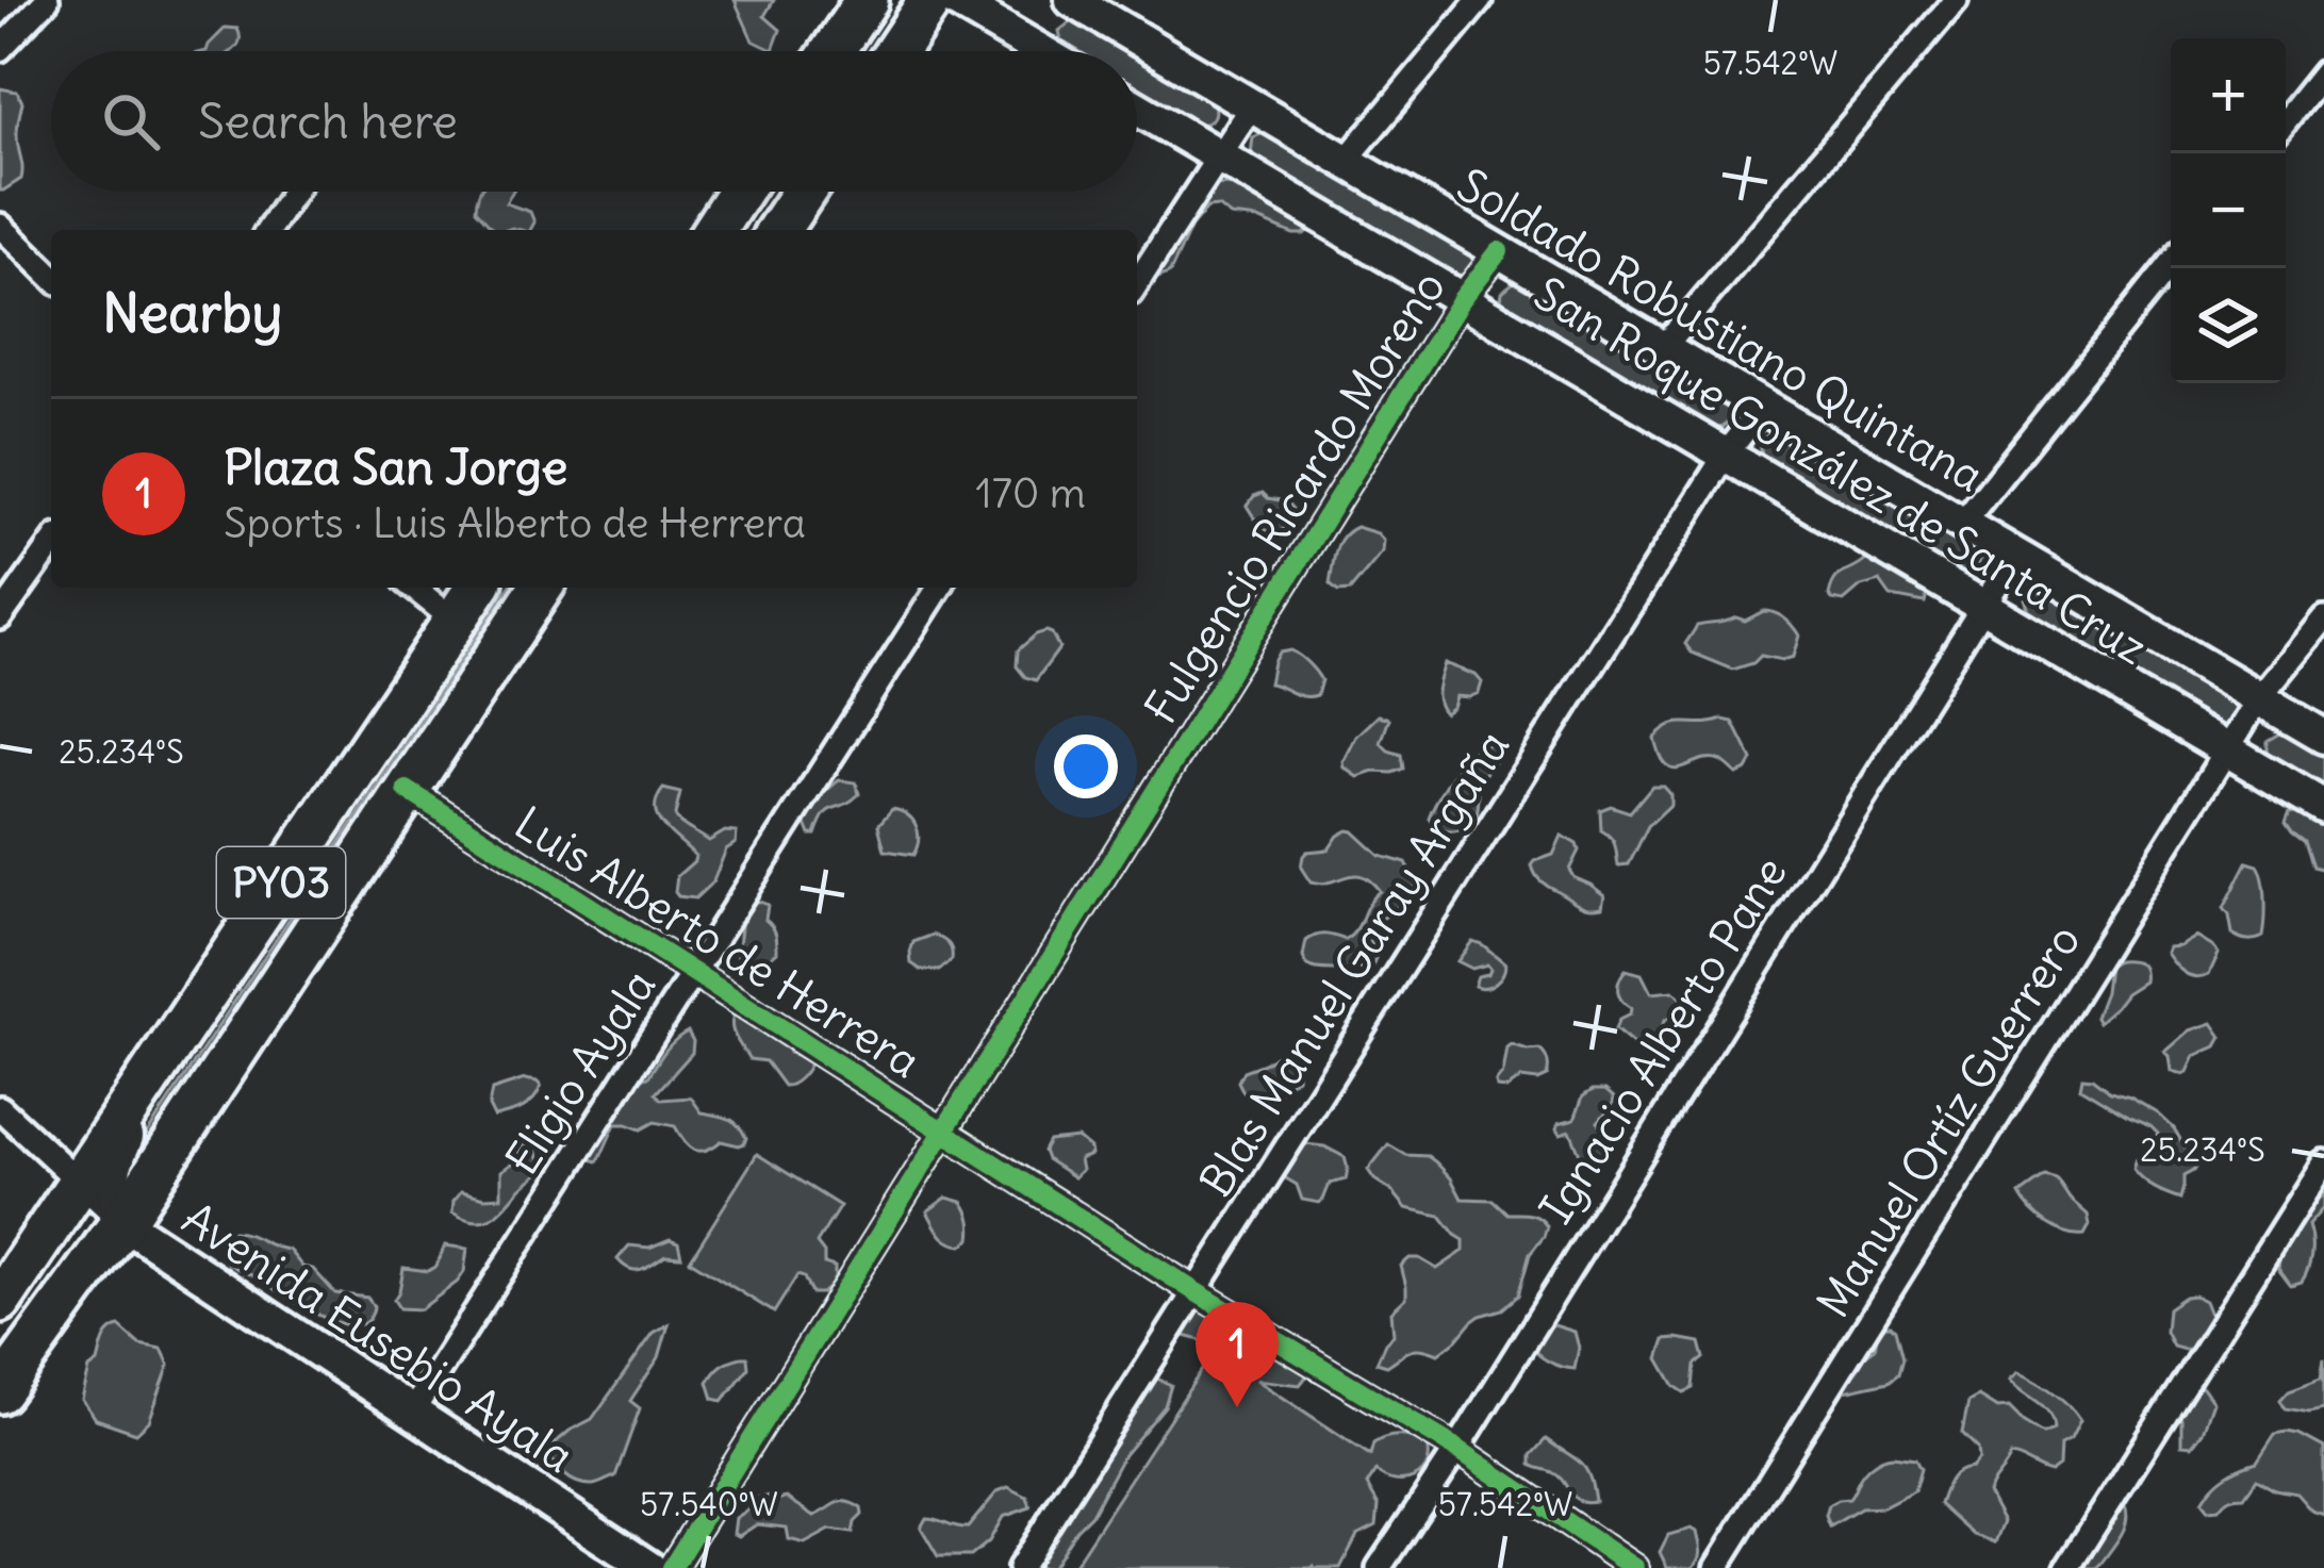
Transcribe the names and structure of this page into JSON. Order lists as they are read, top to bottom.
{
  "streets": {
    "highway": ["PY03"],
    "street": [
      "Soldado Robustiano Quintana",
      "San Roque González de Santa Cruz",
      "Fulgencio Ricardo Moreno",
      "Luis Alberto de Herrera",
      "Blas Manuel Garay Argaña",
      "Ignacio Alberto Pane",
      "Eligio Ayala",
      "Manuel Ortíz Guerrero",
      "Avenida Eusebio Ayala"
    ]
  },
  "crossings": [
    ["Soldado Robustiano Quintana", "Fulgencio Ricardo Moreno"],
    ["Soldado Robustiano Quintana", "Blas Manuel Garay Argaña"],
    ["Soldado Robustiano Quintana", "Ignacio Alberto Pane"],
    ["Soldado Robustiano Quintana", "Manuel Ortíz Guerrero"],
    ["San Roque González de Santa Cruz", "Fulgencio Ricardo Moreno"],
    ["San Roque González de Santa Cruz", "Blas Manuel Garay Argaña"],
    ["San Roque González de Santa Cruz", "Ignacio Alberto Pane"],
    ["San Roque González de Santa Cruz", "Manuel Ortíz Guerrero"],
    ["Fulgencio Ricardo Moreno", "Luis Alberto de Herrera"],
    ["PY03", "Luis Alberto de Herrera"],
    ["PY03", "Avenida Eusebio Ayala"],
    ["Luis Alberto de Herrera", "Blas Manuel Garay Argaña"],
    ["Luis Alberto de Herrera", "Ignacio Alberto Pane"],
    ["Luis Alberto de Herrera", "Eligio Ayala"],
    ["Eligio Ayala", "Avenida Eusebio Ayala"]
  ],
  "page": {
    "map_buttons": ["+", "−"],
    "search": "Search here",
    "heading": "Nearby",
    "list": [
      {
        "mark": "1",
        "name": "Plaza San Jorge",
        "note": "Sports · Luis Alberto de Herrera",
        "value": "170 m"
      }
    ],
    "pins": "1"
  },
  "coordinates": ["57.542°W", "25.234°S", "57.540°W"]
}
